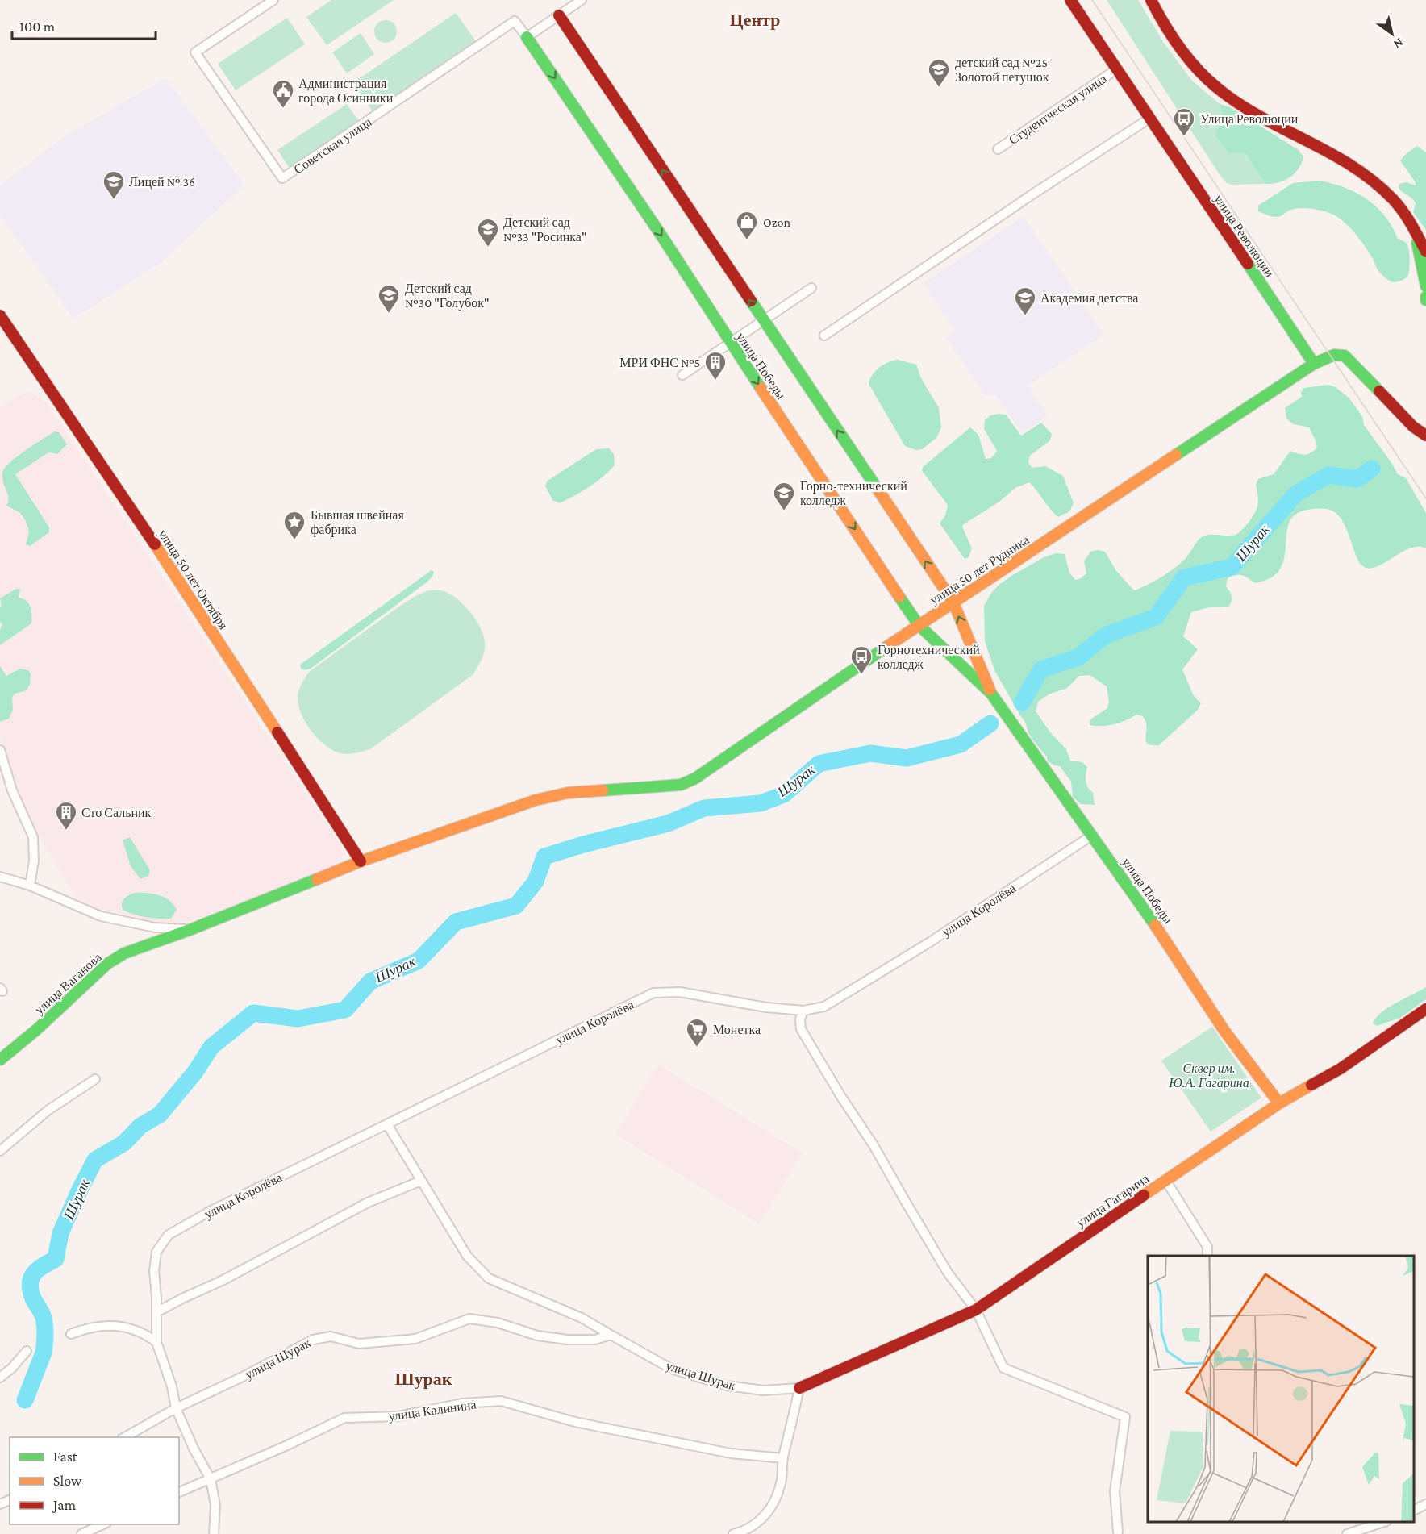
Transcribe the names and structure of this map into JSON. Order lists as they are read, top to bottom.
{
  "streets": {
    "street": [
      "Студентческая улица",
      "Советская улица",
      "улица Революции",
      "улица Победы",
      "улица 50 лет Рудника",
      "улица 50 лет Октября",
      "улица Королёва",
      "улица Ваганова",
      "улица Гагарина",
      "улица Шурак",
      "улица Калинина"
    ]
  },
  "crossings": [
    ["Студентческая улица", "улица Революции"],
    ["Советская улица", "улица Победы"],
    ["улица Революции", "улица 50 лет Рудника"],
    ["улица Победы", "улица 50 лет Рудника"],
    ["улица Победы", "улица Королёва"],
    ["улица Победы", "улица Гагарина"],
    ["улица 50 лет Рудника", "улица 50 лет Октября"],
    ["улица 50 лет Рудника", "улица Ваганова"],
    ["улица 50 лет Октября", "улица Ваганова"],
    ["улица Королёва", "улица Шурак"],
    ["улица Гагарина", "улица Шурак"]
  ],
  "districts": ["Центр", "Шурак"],
  "water": ["Шурак"],
  "parks": ["Сквер им. Ю.А. Гагарина"],
  "places": {
    "school or university": [
      "детский сад №25 Золотой петушок",
      "Лицей № 36",
      "Детский сад №33 \"Росинка\"",
      "Детский сад №30 \"Голубок\"",
      "Академия детства",
      "Горно-технический колледж"
    ],
    "public building": ["Администрация города Осинники"],
    "bus stop": ["Улица Революции", "Горнотехнический колледж"],
    "shop": ["Ozon"],
    "building": ["МРИ ФНС №5", "Сто Сальник"],
    "place": ["Бывшая швейная фабрика"],
    "supermarket": ["Монетка"]
  },
  "legend": ["Fast", "Slow", "Jam"],
  "scale_bar": "100 m",
  "north": "bottom right"
}
